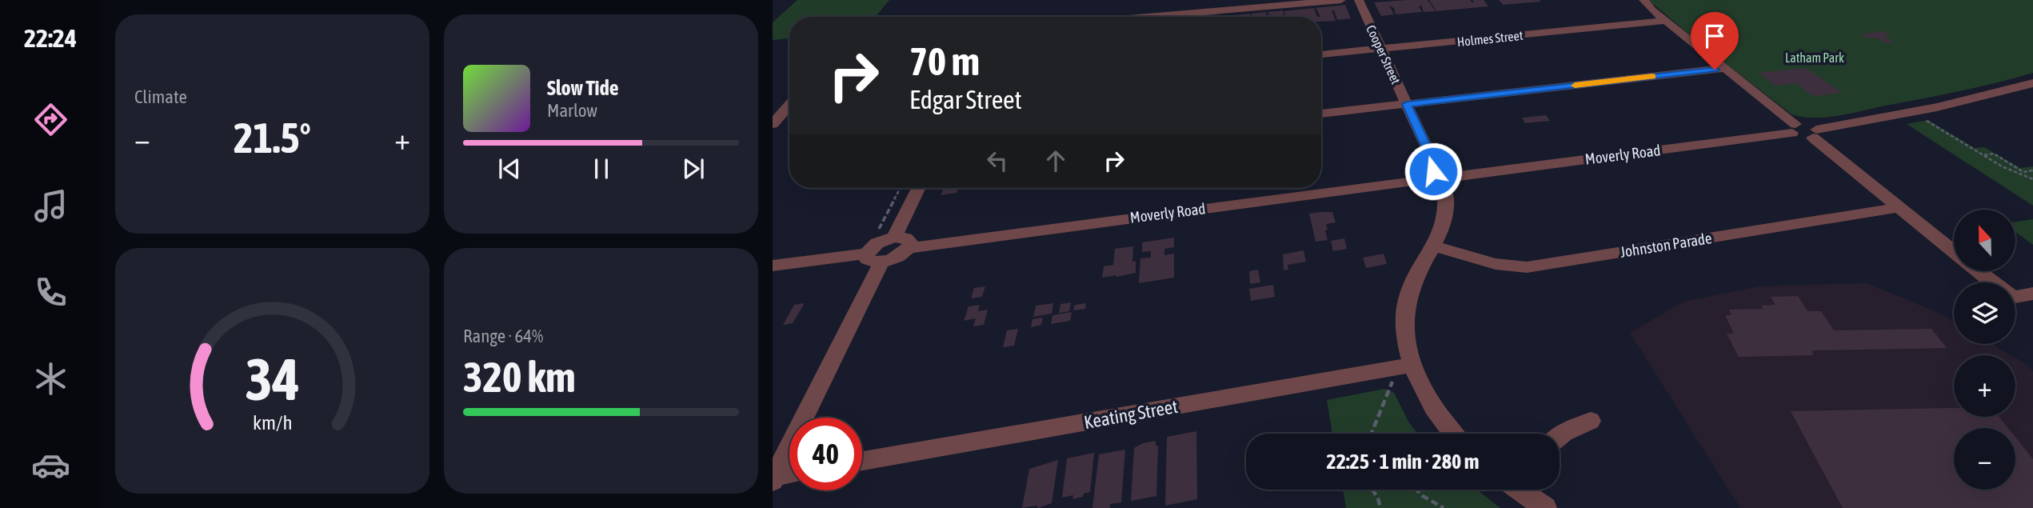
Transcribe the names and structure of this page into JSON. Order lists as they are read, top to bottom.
{
  "streets": {
    "street": [
      "Holmes Street",
      "Cooper Street",
      "Moverly Road",
      "Johnston Parade",
      "Keating Street"
    ]
  },
  "crossings": [
    ["Holmes Street", "Cooper Street"],
    ["Cooper Street", "Moverly Road"],
    ["Cooper Street", "Johnston Parade"],
    ["Cooper Street", "Keating Street"]
  ],
  "parks": ["Latham Park"],
  "north": "top",
  "page": {
    "tabs": "22:24",
    "tile": [
      "Climate",
      ["Range · 64%", "320 km"]
    ],
    "turn": ["70 m", "Edgar Street"],
    "song": ["Slow Tide", "Marlow"],
    "heat": ["−", "21.5°", "+"],
    "map_buttons": ["+", "−"],
    "limit": "40",
    "trip": "22:25 · 1 min · 280 m",
    "gauge": ["34", "km/h"]
  }
}
